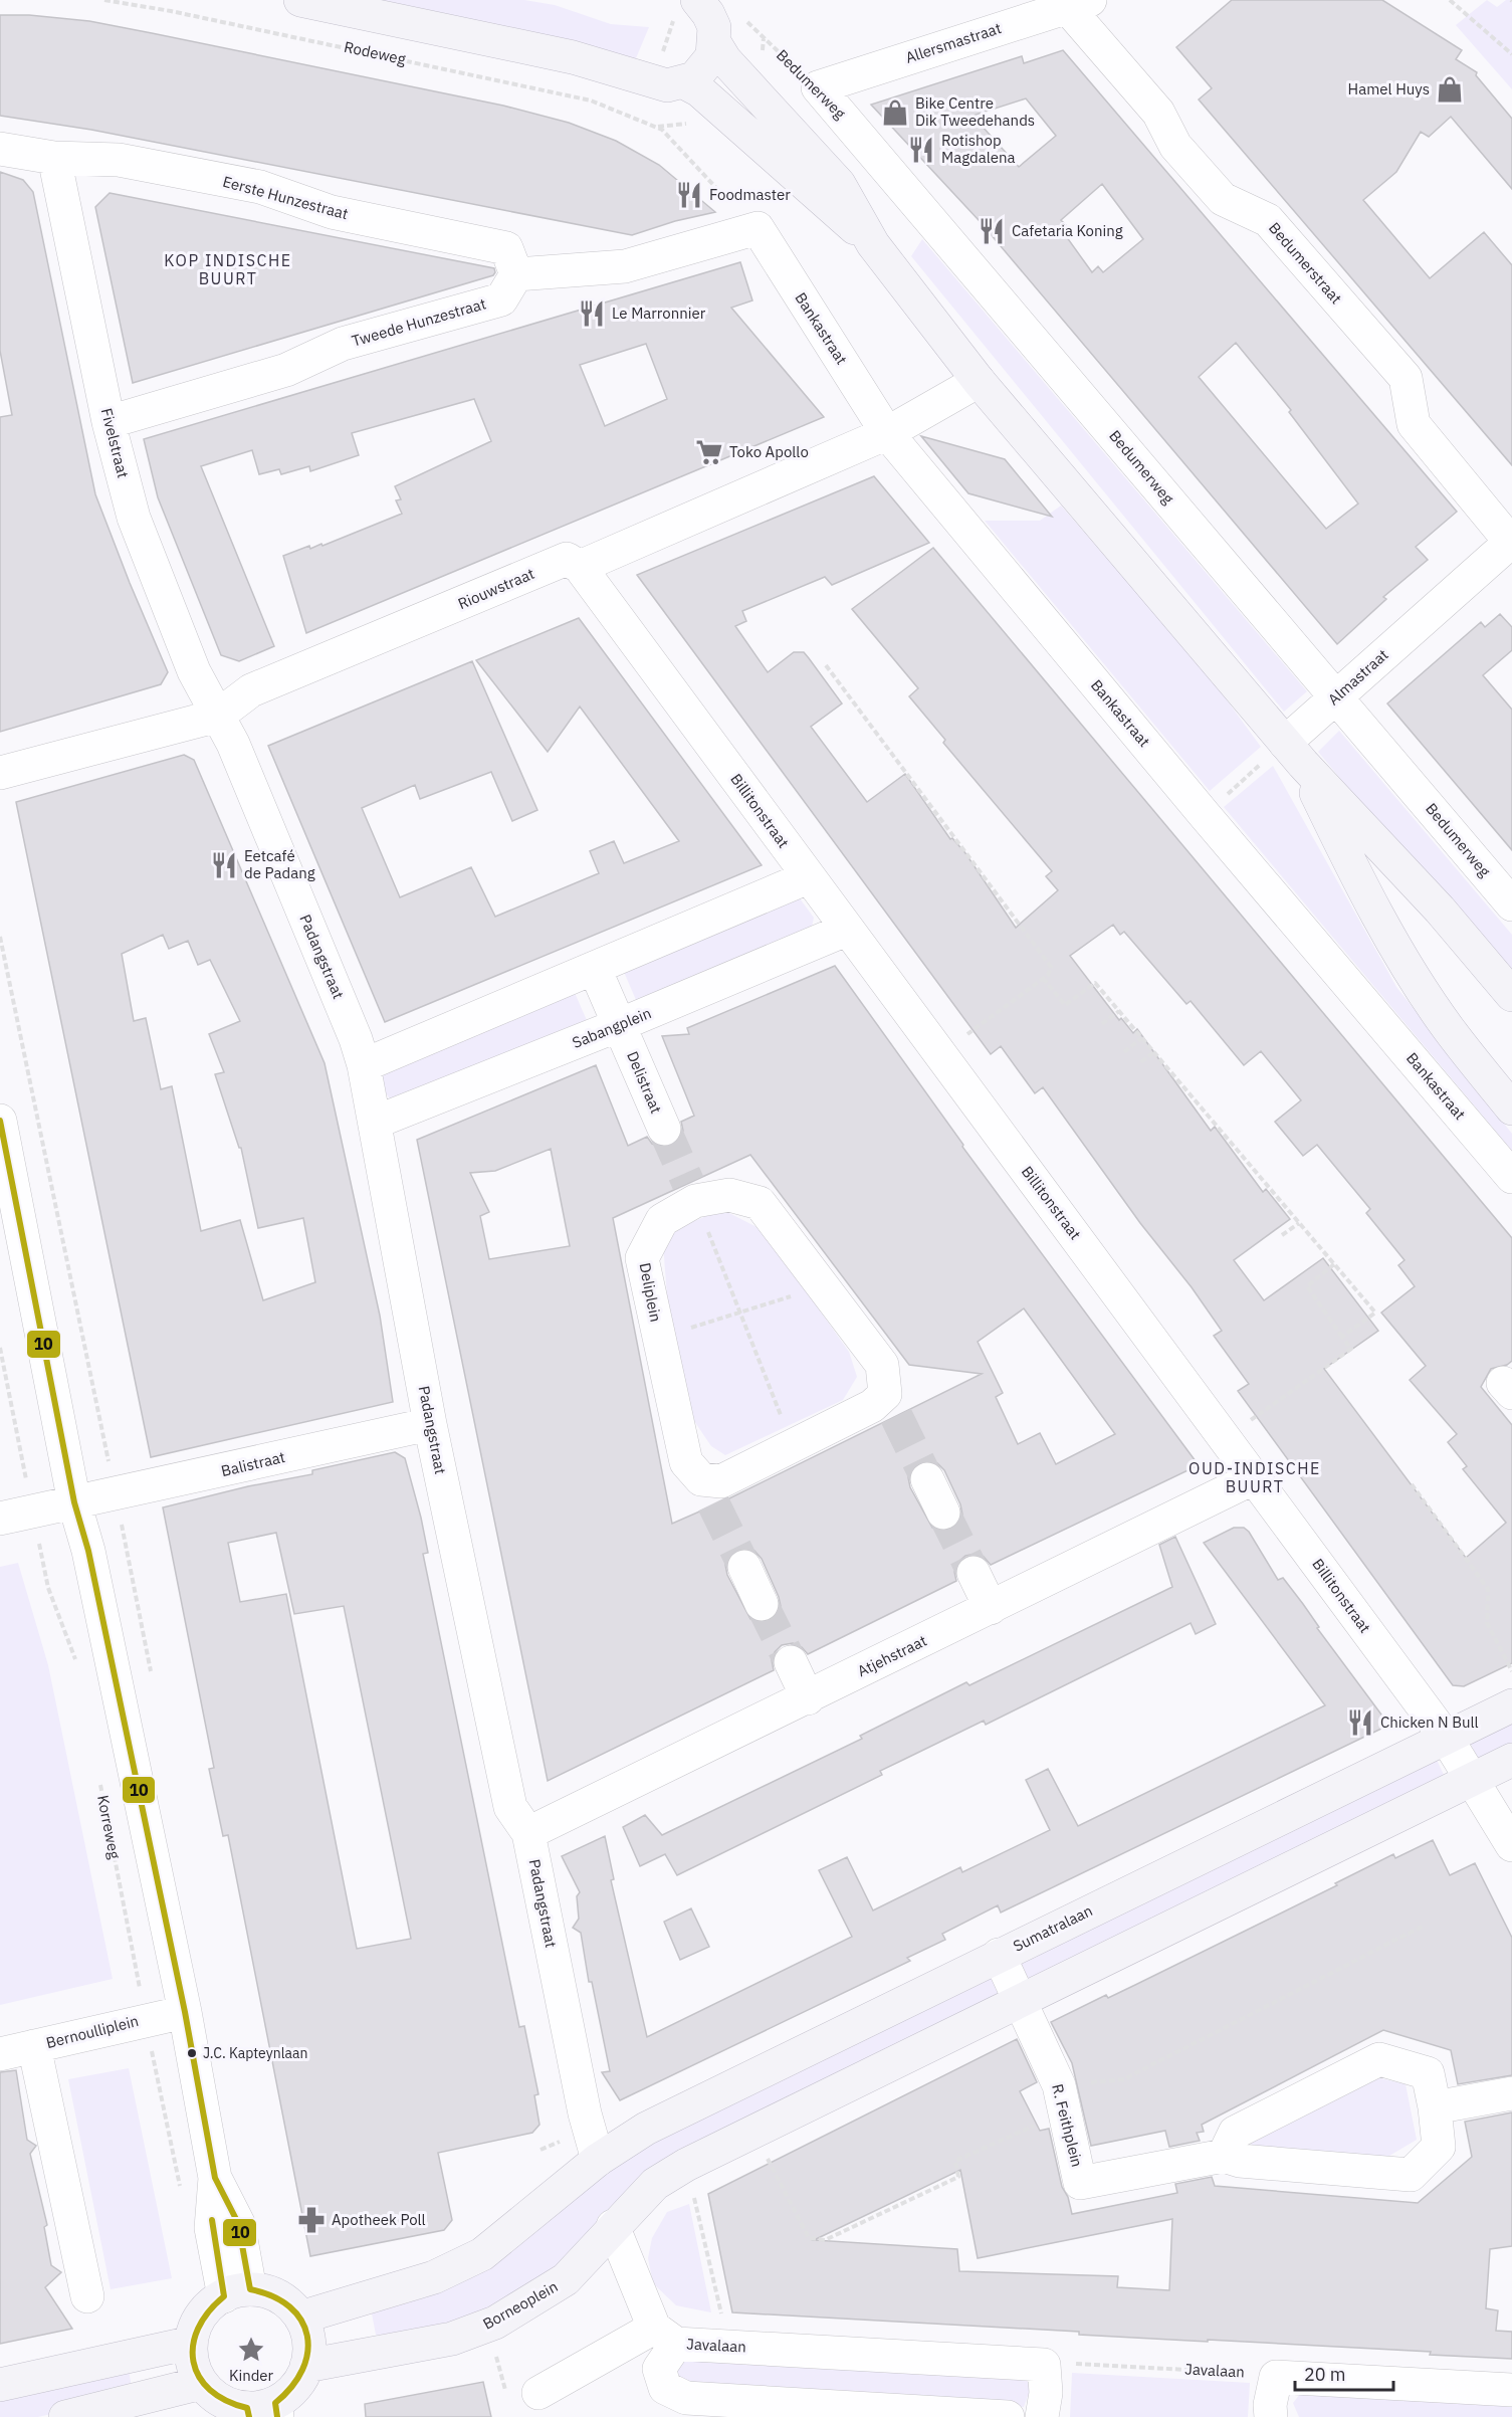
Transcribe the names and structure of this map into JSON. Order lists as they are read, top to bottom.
{
  "streets": {
    "main road": ["Sumatralaan", "Borneoplein"],
    "street": [
      "Allersmastraat",
      "Bedumerweg",
      "Eerste Hunzestraat",
      "Bedumerstraat",
      "Tweede Hunzestraat",
      "Bankastraat",
      "Fivelstraat",
      "Riouwstraat",
      "Almastraat",
      "Billitonstraat",
      "Padangstraat",
      "Sabangplein",
      "Delistraat",
      "Deliplein",
      "Balistraat",
      "Atjehstraat",
      "Bernoulliplein",
      "R. Feithplein",
      "Javalaan"
    ],
    "path": ["Rodeweg", "Korreweg"]
  },
  "crossings": [
    ["Allersmastraat", "Bedumerweg"],
    ["Allersmastraat", "Bedumerstraat"],
    ["Rodeweg", "Bankastraat"],
    ["Bedumerweg", "Almastraat"],
    ["Eerste Hunzestraat", "Tweede Hunzestraat"],
    ["Eerste Hunzestraat", "Fivelstraat"],
    ["Bedumerstraat", "Almastraat"],
    ["Tweede Hunzestraat", "Fivelstraat"],
    ["Bankastraat", "Riouwstraat"],
    ["Fivelstraat", "Riouwstraat"],
    ["Fivelstraat", "Padangstraat"],
    ["Riouwstraat", "Billitonstraat"],
    ["Riouwstraat", "Padangstraat"],
    ["Billitonstraat", "Sabangplein"],
    ["Billitonstraat", "Atjehstraat"],
    ["Billitonstraat", "Sumatralaan"],
    ["Padangstraat", "Sabangplein"],
    ["Padangstraat", "Balistraat"],
    ["Padangstraat", "Atjehstraat"],
    ["Padangstraat", "Sumatralaan"],
    ["Sabangplein", "Delistraat"],
    ["Korreweg", "Bernoulliplein"],
    ["Sumatralaan", "R. Feithplein"]
  ],
  "districts": ["KOP INDISCHE BUURT", "OUD-INDISCHE BUURT"],
  "places": {
    "shop": ["Hamel Huys", "Bike Centre Dik Tweedehands"],
    "restaurant": [
      "Rotishop Magdalena",
      "Foodmaster",
      "Cafetaria Koning",
      "Le Marronnier",
      "Eetcafé de Padang",
      "Chicken N Bull"
    ],
    "supermarket": ["Toko Apollo"],
    "other": ["J.C. Kapteynlaan"],
    "pharmacy": ["Apotheek Poll"],
    "place": ["Kinder"]
  },
  "lines": ["transit line 10"],
  "scale_bar": "20 m"
}
